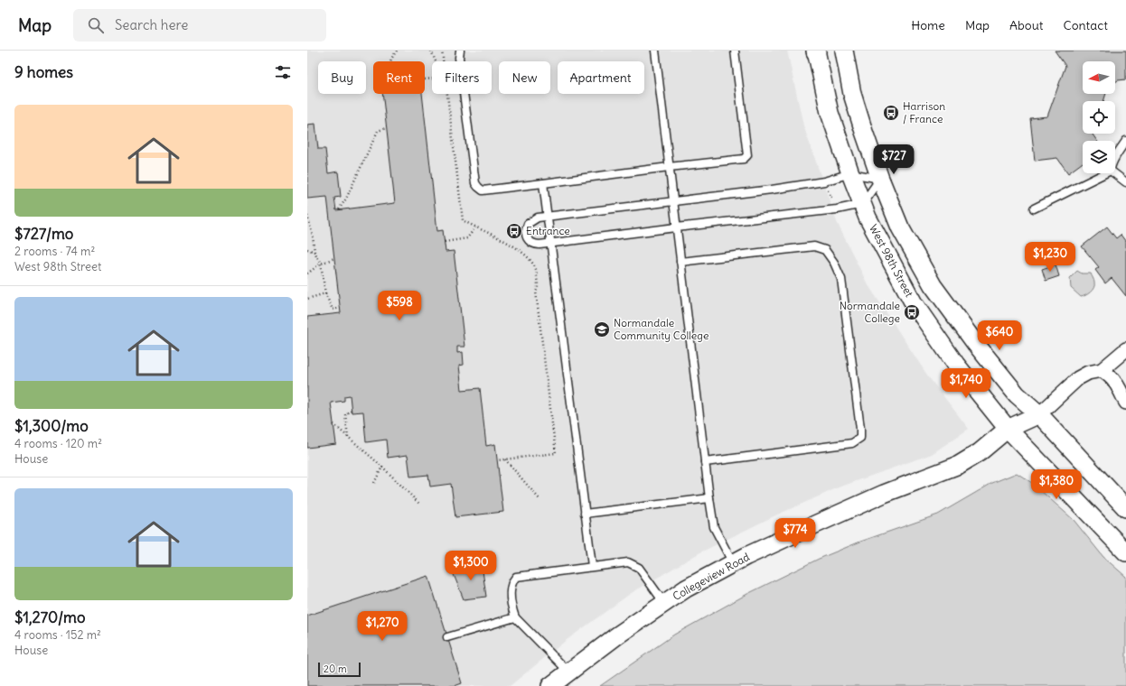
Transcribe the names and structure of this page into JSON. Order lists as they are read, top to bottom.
{
  "streets": {
    "street": ["West 98th Street", "Collegeview Road"]
  },
  "crossings": [
    ["West 98th Street", "Collegeview Road"]
  ],
  "places": {
    "bus stop": ["Harrison / France", "Entrance", "Normandale College"],
    "school or university": ["Normandale Community College"]
  },
  "scale_bar": "20 m",
  "north": "left",
  "page": {
    "header": "Map",
    "search": "Search here",
    "nav": [
      "Home",
      "Map",
      "About",
      "Contact"
    ],
    "heading": "9 homes",
    "chip": [
      "Buy",
      "Rent",
      "Filters",
      "New",
      "Apartment"
    ],
    "list": [
      {
        "name": "$727/mo",
        "note": "2 rooms · 74 m² · West 98th Street"
      },
      {
        "name": "$1,300/mo",
        "note": "4 rooms · 120 m² · House"
      },
      {
        "name": "$1,270/mo",
        "note": "4 rooms · 152 m² · House"
      }
    ],
    "price": [
      "$727",
      "$1,230",
      "$598",
      "$640",
      "$1,740",
      "$1,380",
      "$774",
      "$1,300",
      "$1,270"
    ],
    "scale": "20 m"
  }
}
